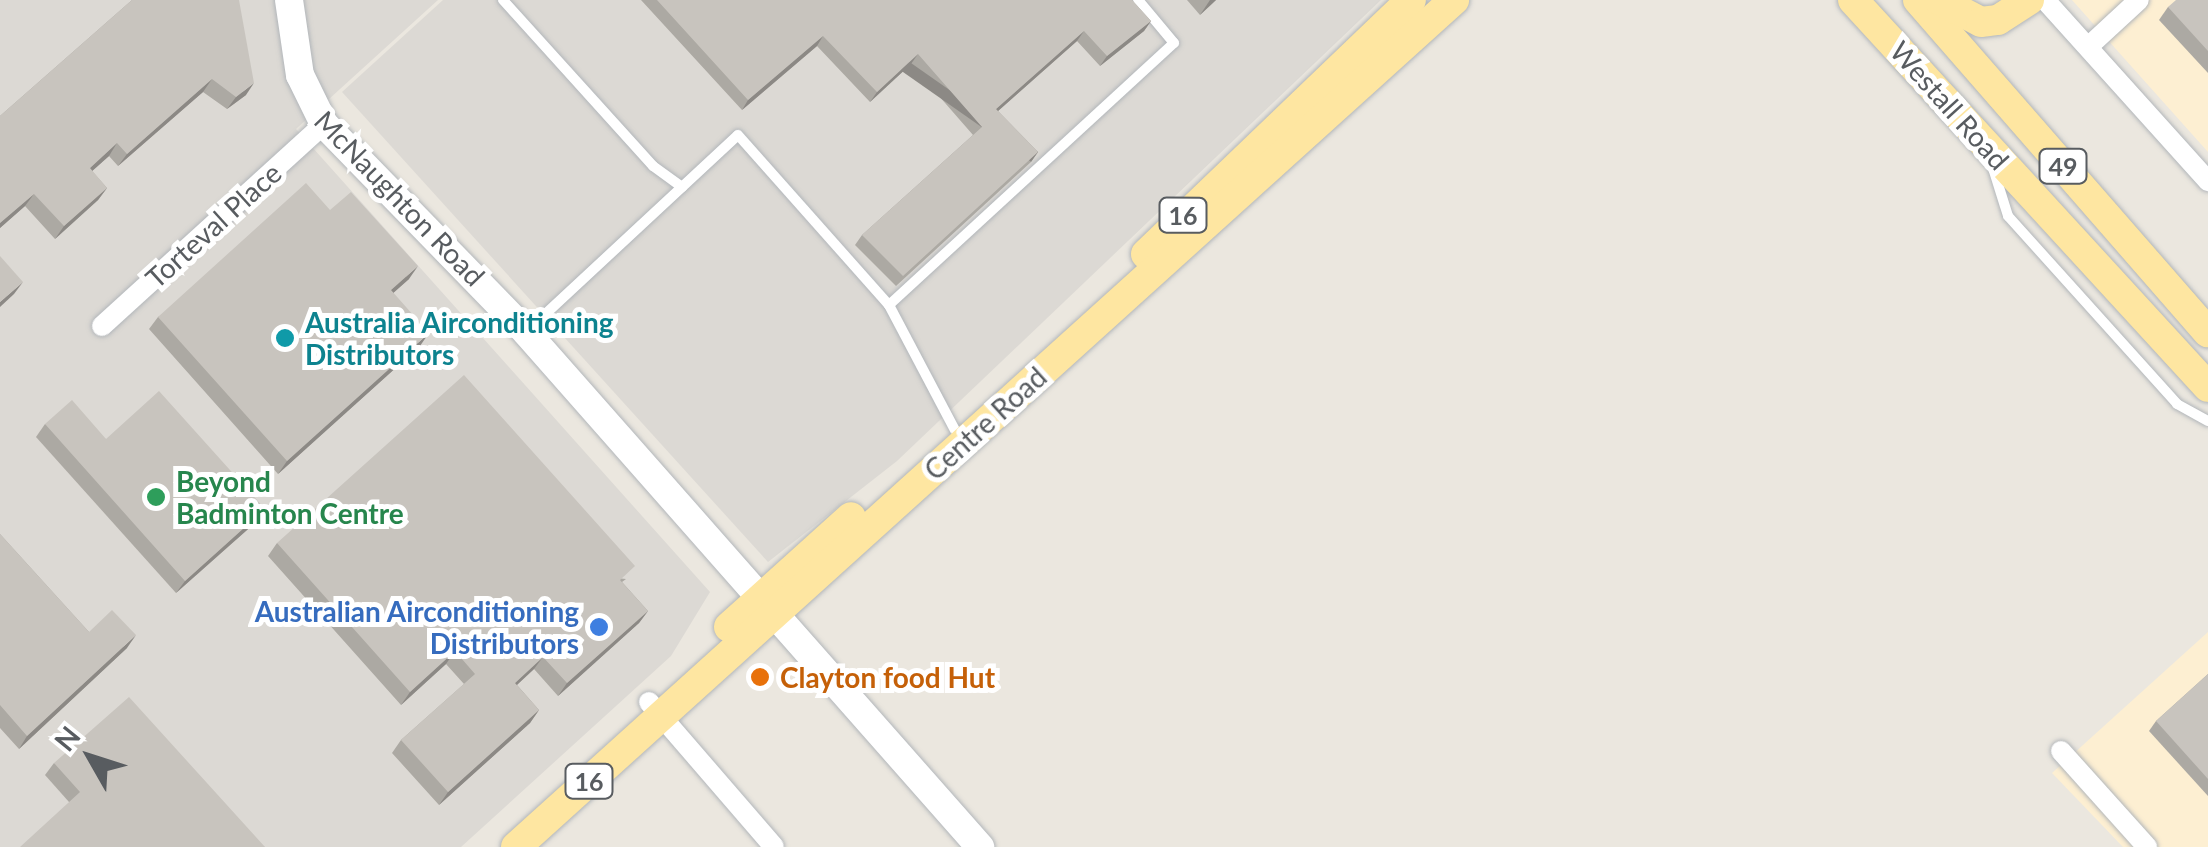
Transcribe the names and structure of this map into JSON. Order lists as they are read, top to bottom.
{
  "streets": {
    "main road": [
      "Westall Road",
      "49",
      "McNaughton Road",
      "16",
      "Centre Road"
    ],
    "street": ["Torteval Place"]
  },
  "crossings": [
    ["McNaughton Road", "Torteval Place"],
    ["McNaughton Road", "Centre Road"]
  ],
  "places": [
    "Australia Airconditioning Distributors",
    "Beyond Badminton Centre",
    "Australian Airconditioning Distributors",
    "Clayton food Hut"
  ],
  "north": "top left"
}
